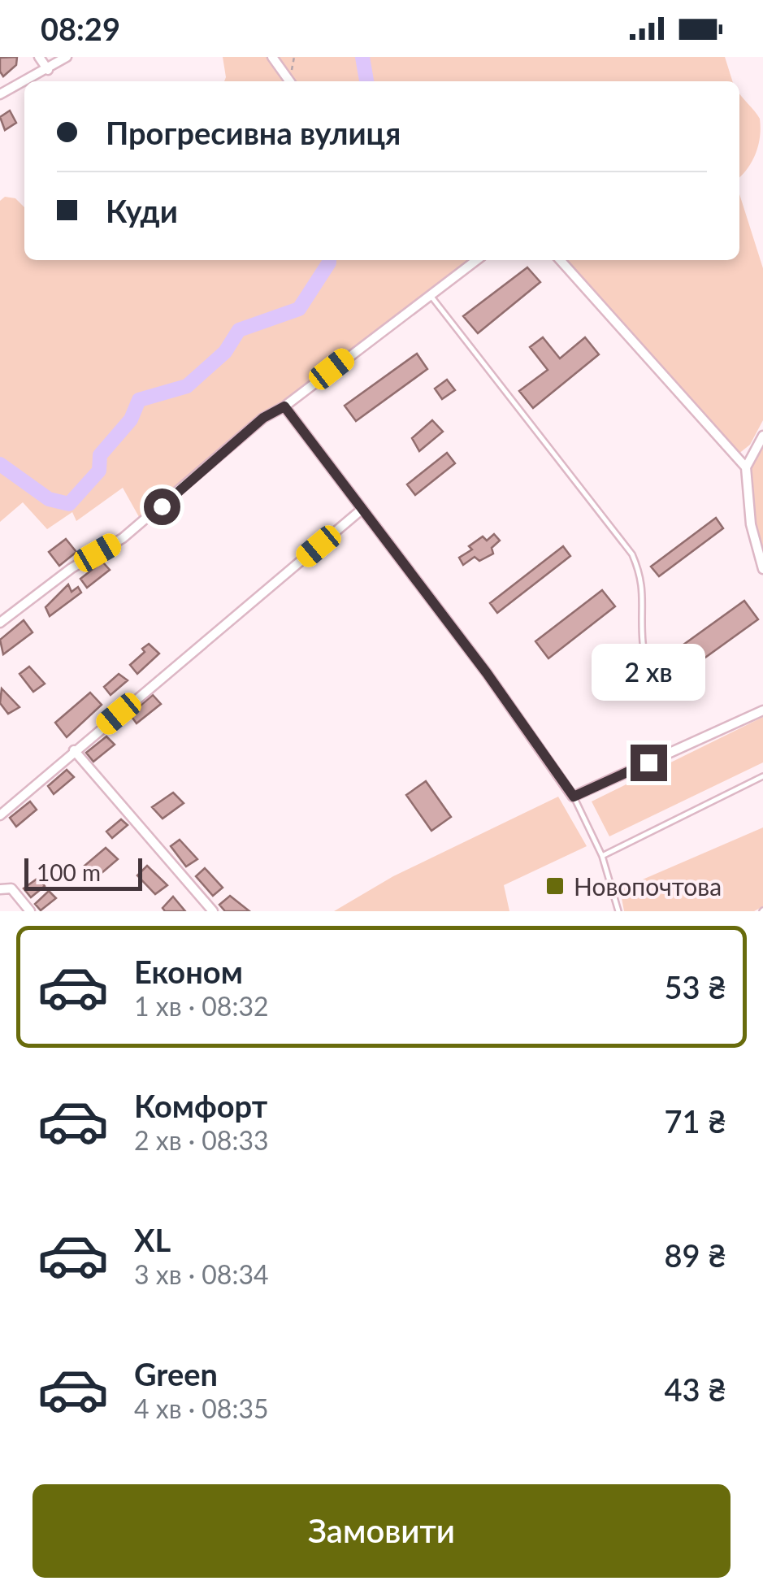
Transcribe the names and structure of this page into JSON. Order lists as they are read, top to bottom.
{
  "places": {
    "transit": ["Новопочтова"]
  },
  "scale_bar": "100 m",
  "page": {
    "status": "08:29",
    "banner": ["Прогресивна вулиця", "Куди"],
    "bubble": "2 хв",
    "scale": "100 m",
    "list": [
      {
        "name": "Економ",
        "note": "1 хв · 08:32",
        "value": "53 ₴"
      },
      {
        "name": "Комфорт",
        "note": "2 хв · 08:33",
        "value": "71 ₴"
      },
      {
        "name": "XL",
        "note": "3 хв · 08:34",
        "value": "89 ₴"
      },
      {
        "name": "Green",
        "note": "4 хв · 08:35",
        "value": "43 ₴"
      }
    ],
    "buttons": "Замовити"
  }
}
